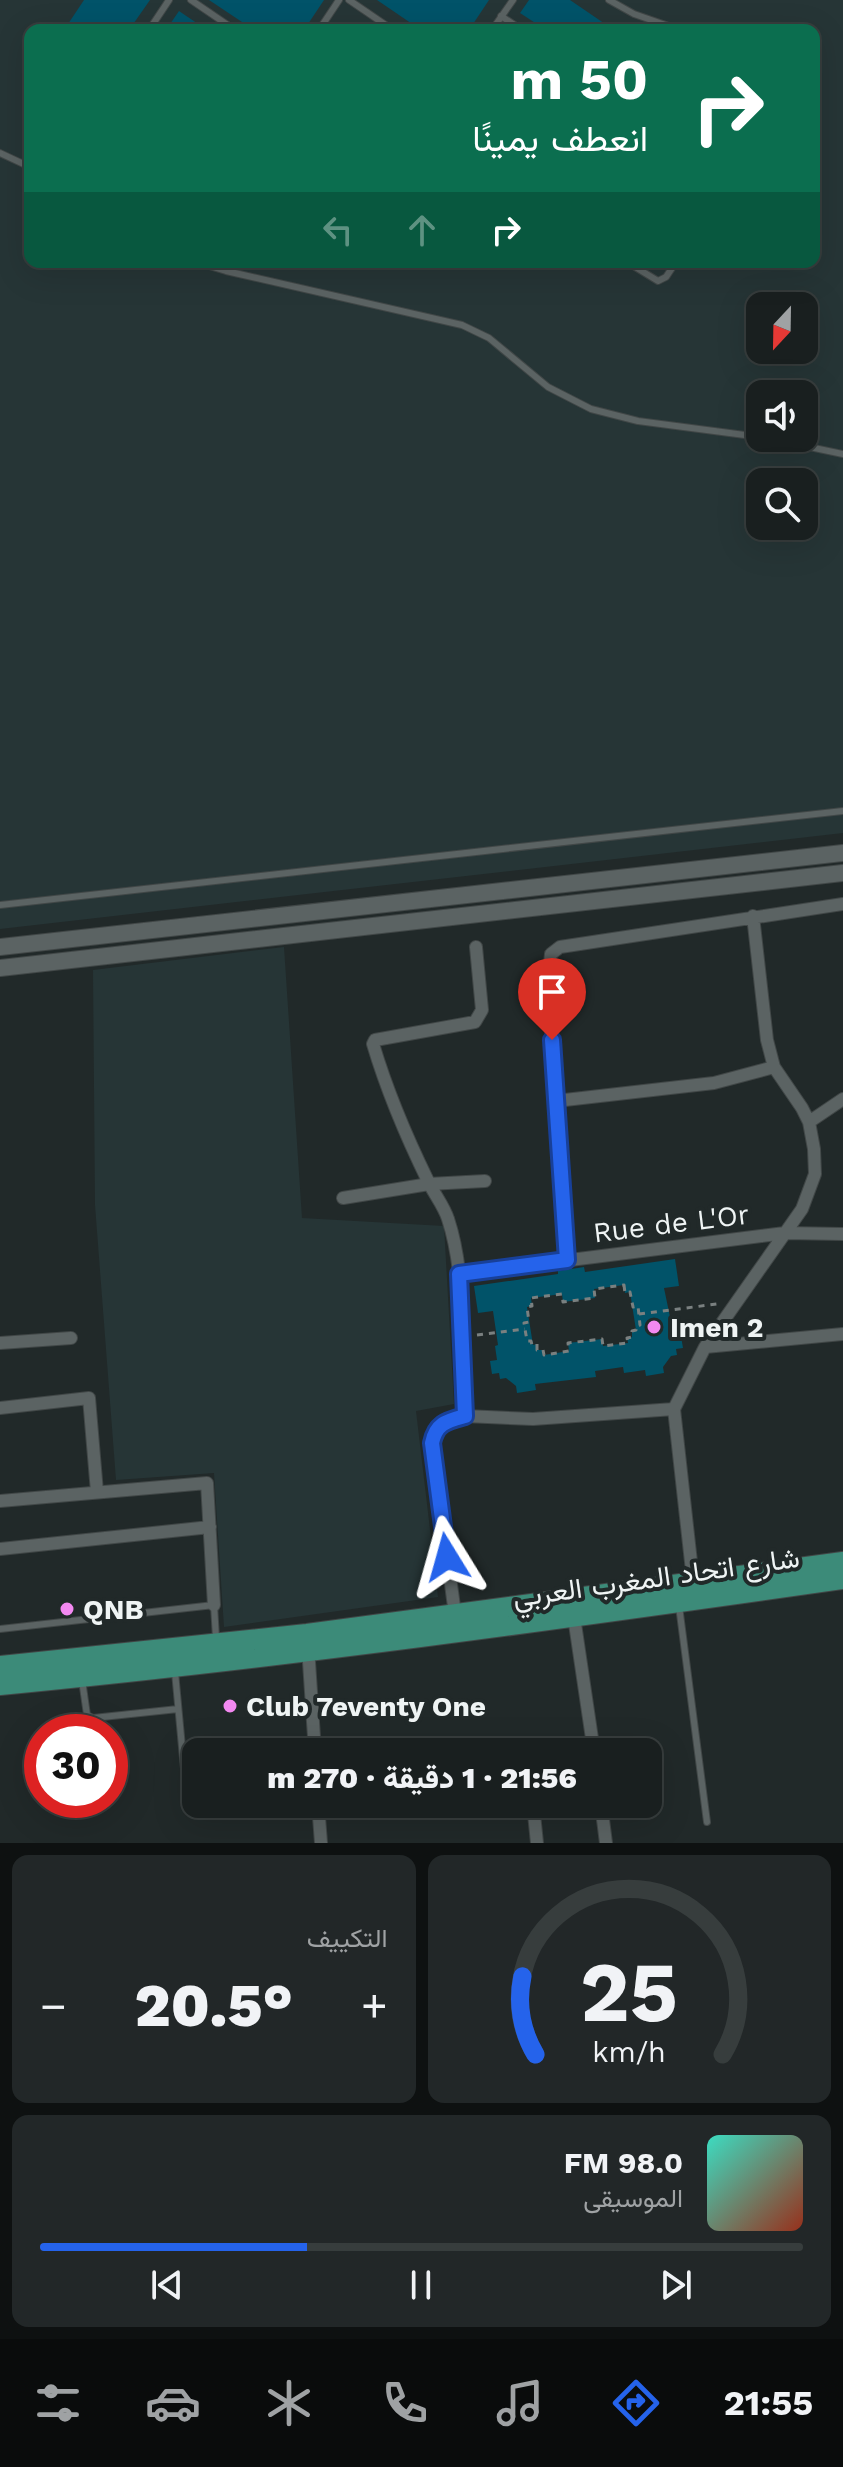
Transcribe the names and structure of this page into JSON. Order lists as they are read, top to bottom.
{
  "streets": {
    "main road": ["شارع اتحاد المغرب العربي"],
    "street": ["Rue de L'Or"]
  },
  "places": ["Imen 2", "QNB", "Club 7eventy One"],
  "north": "bottom",
  "page": {
    "turn": ["50 m", "انعطف يمينًا"],
    "limit": "30",
    "trip": "21:56 · 1 دقيقة · 270 m",
    "tile": "التكييف",
    "heat": ["−", "20.5°", "+"],
    "song": ["98.0 FM", "الموسيقى"],
    "tabs": "21:55",
    "gauge": ["25", "km/h"]
  }
}
